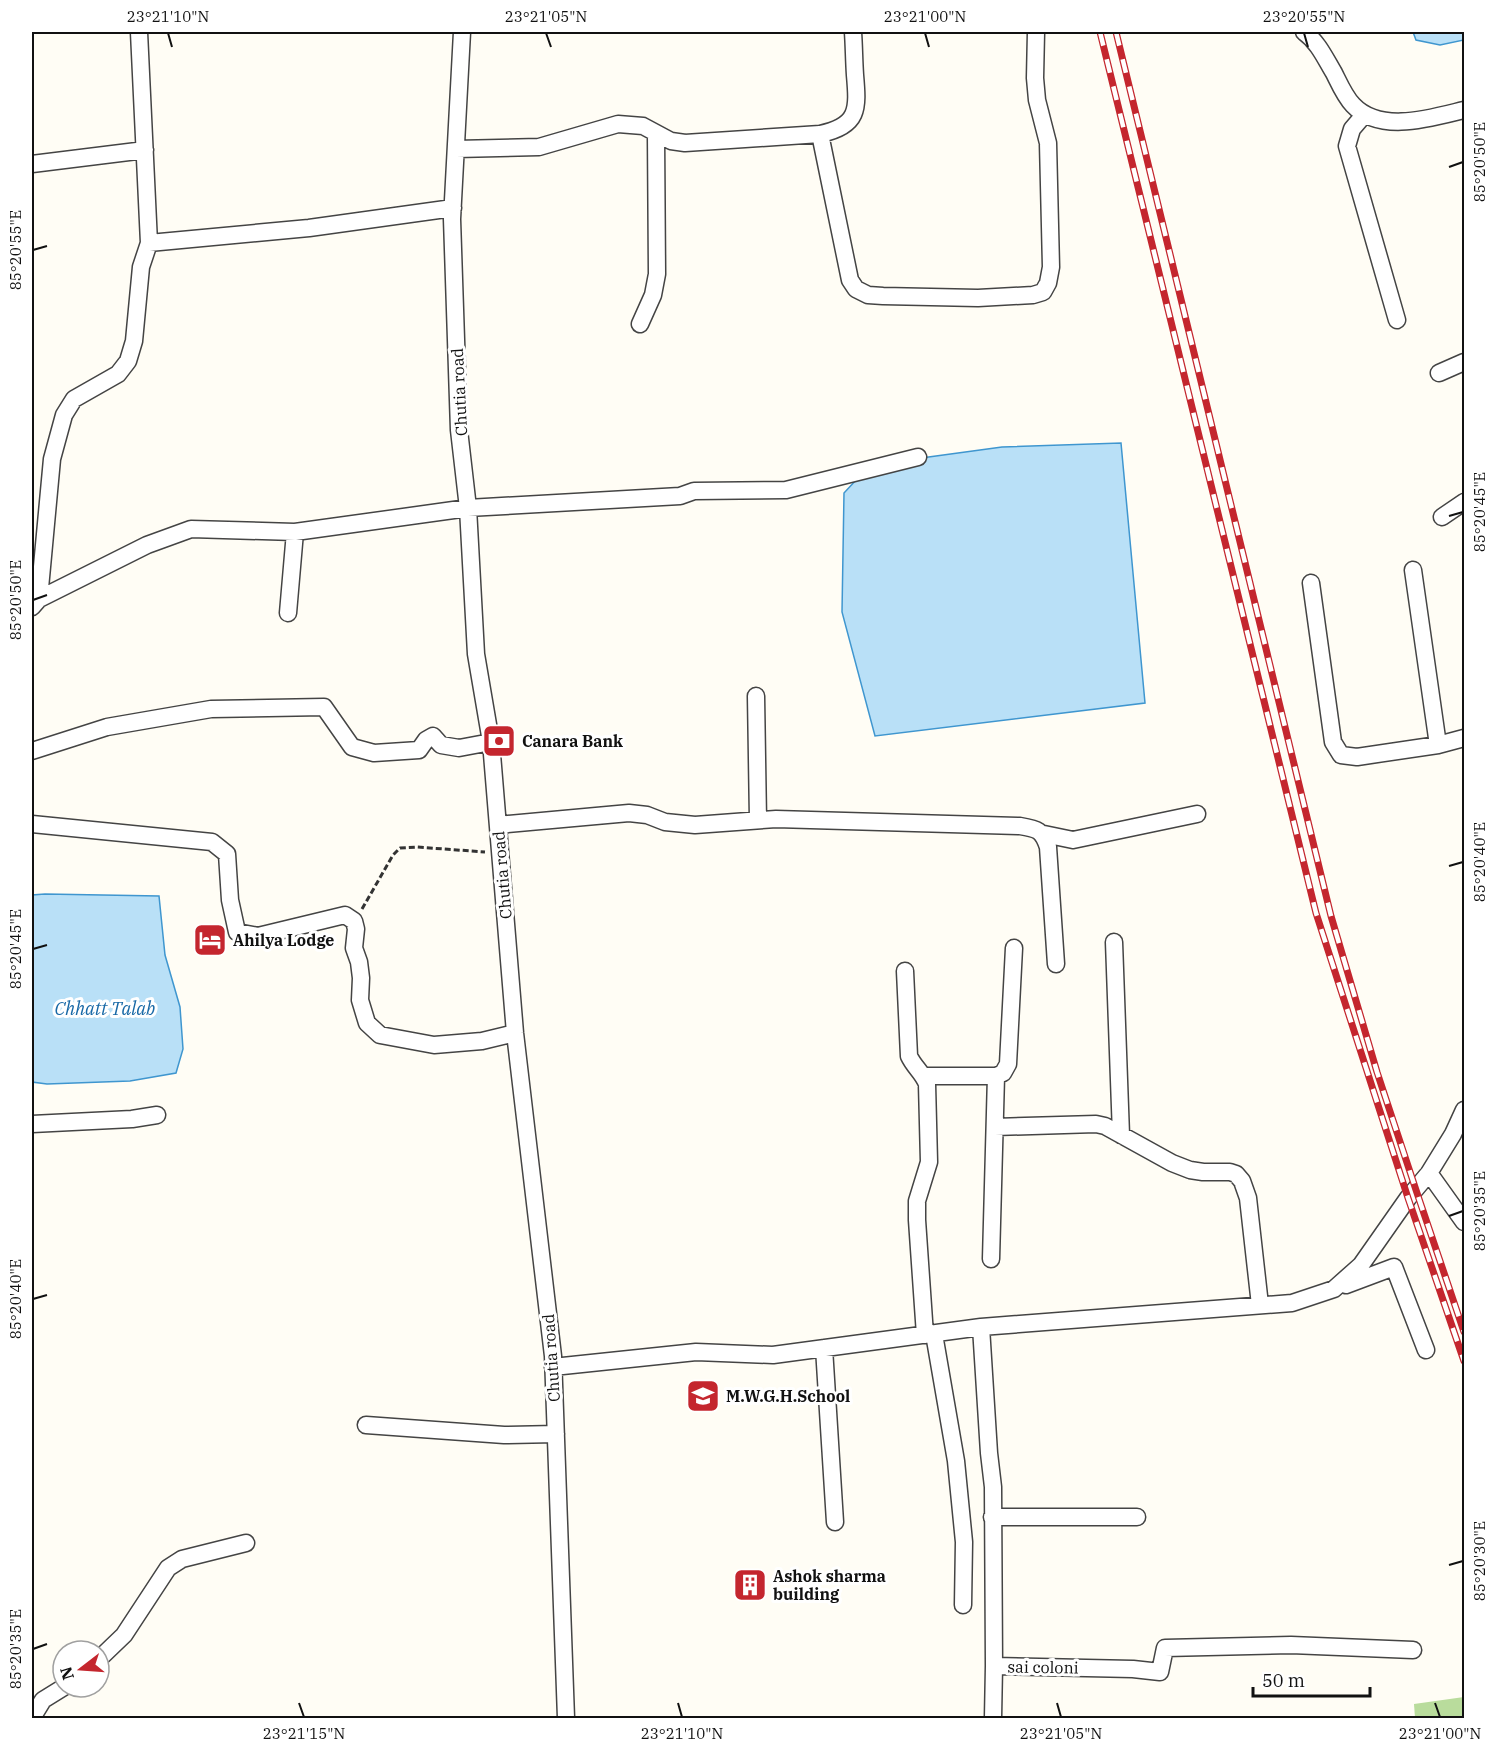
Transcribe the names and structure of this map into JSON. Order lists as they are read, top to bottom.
{
  "streets": {
    "street": ["Chutia road", "sai coloni"]
  },
  "water": ["Chhatt Talab"],
  "places": {
    "bank": ["Canara Bank"],
    "hotel": ["Ahilya Lodge"],
    "school or university": ["M.W.G.H.School"],
    "building": ["Ashok sharma building"]
  },
  "scale_bar": "50 m",
  "north": "left",
  "coordinates": [
    "23°21'10\"N",
    "23°21'05\"N",
    "23°21'00\"N",
    "23°20'55\"N",
    "85°20'50\"E",
    "85°20'55\"E",
    "85°20'45\"E",
    "85°20'40\"E",
    "85°20'35\"E",
    "85°20'30\"E",
    "23°21'15\"N"
  ]
}
